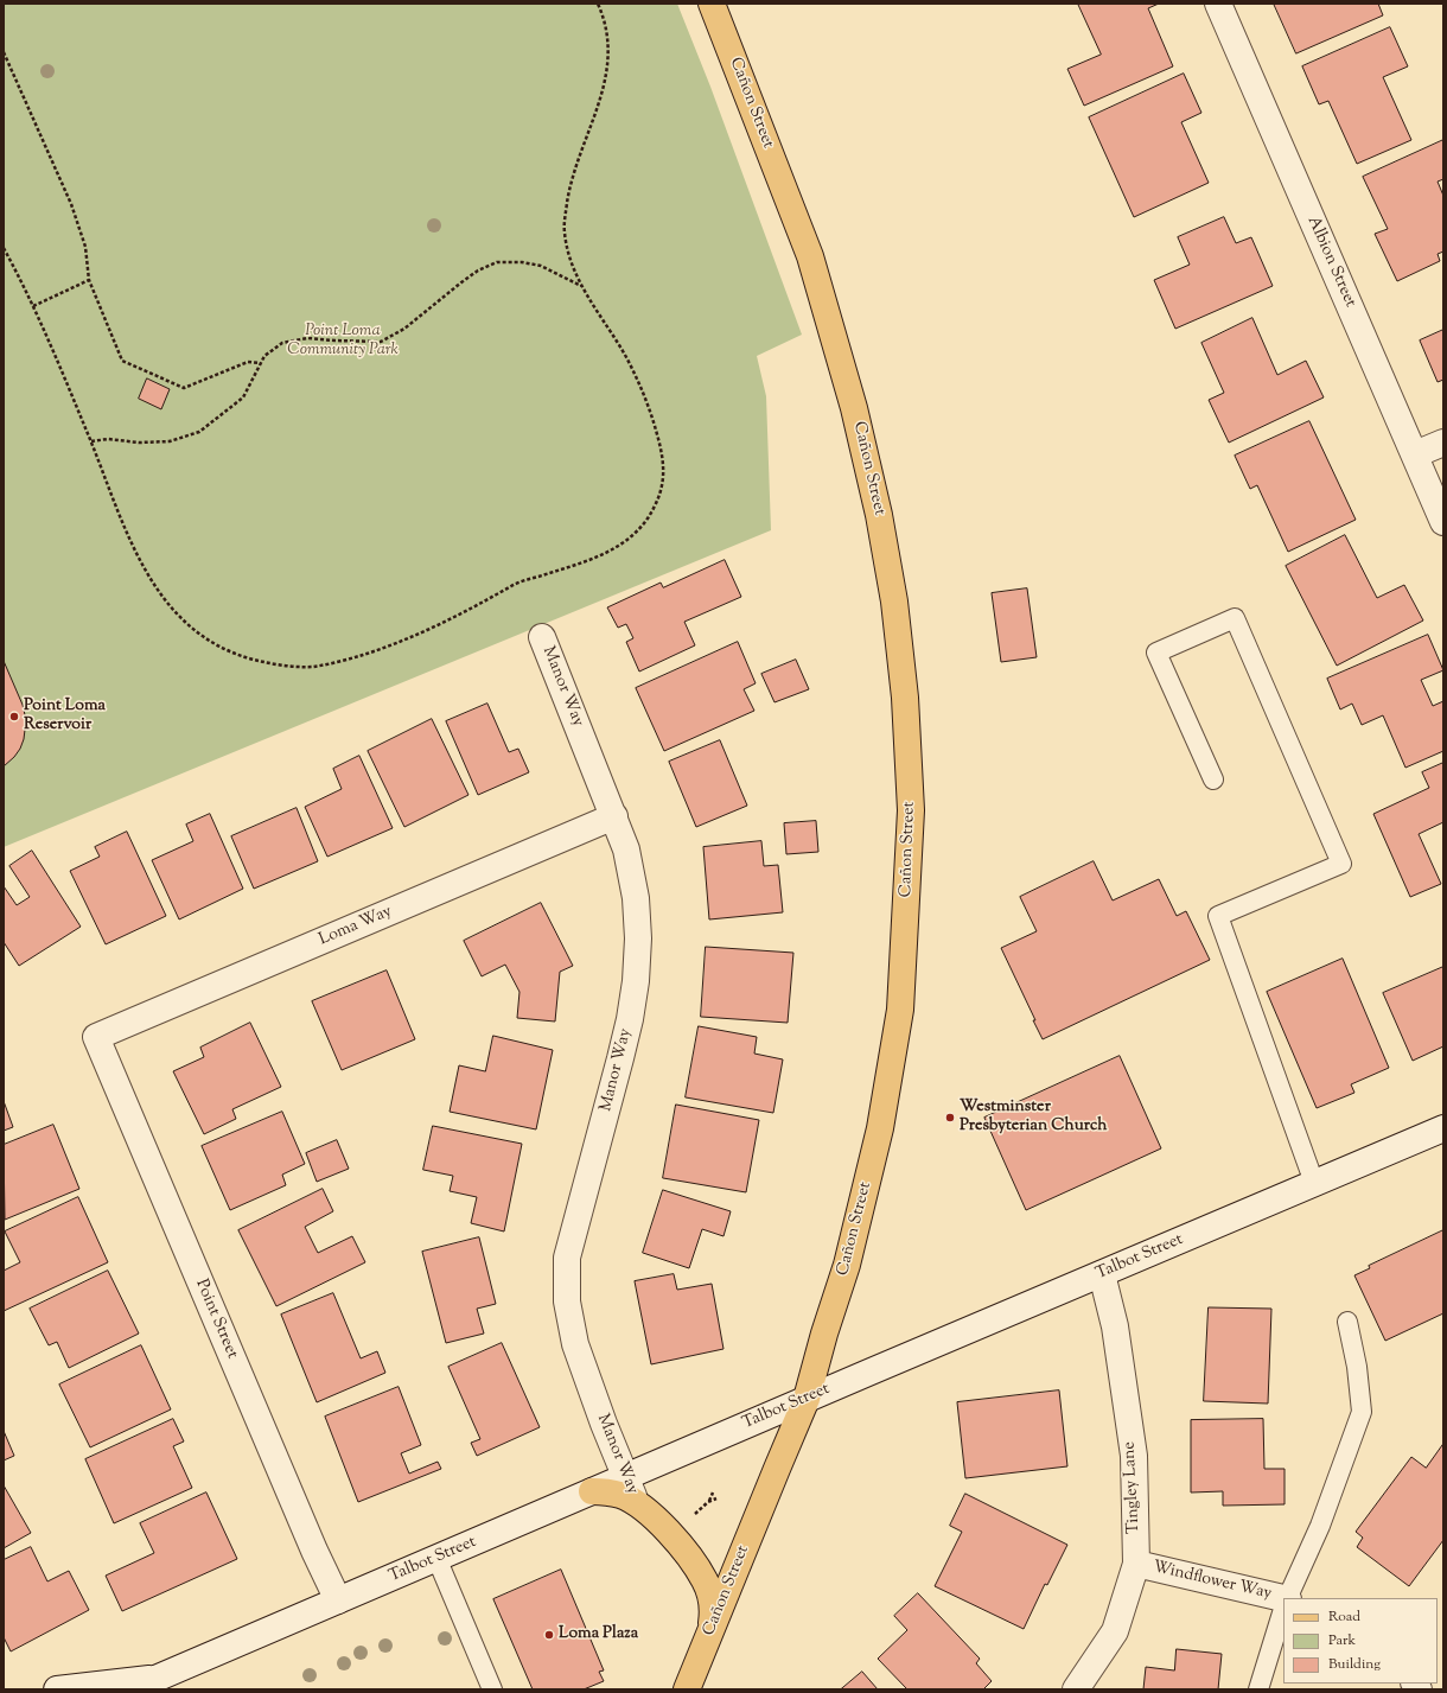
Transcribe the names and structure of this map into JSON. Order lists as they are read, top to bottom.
{
  "streets": {
    "main road": ["Cañon Street"],
    "street": [
      "Albion Street",
      "Manor Way",
      "Loma Way",
      "Talbot Street",
      "Point Street",
      "Tingley Lane",
      "Windflower Way"
    ]
  },
  "crossings": [
    ["Cañon Street", "Talbot Street"],
    ["Manor Way", "Loma Way"],
    ["Manor Way", "Talbot Street"],
    ["Loma Way", "Point Street"],
    ["Talbot Street", "Point Street"],
    ["Talbot Street", "Tingley Lane"],
    ["Tingley Lane", "Windflower Way"]
  ],
  "parks": ["Point Loma Community Park"],
  "places": ["Point Loma Reservoir", "Westminster Presbyterian Church", "Loma Plaza"],
  "legend": ["Road", "Park", "Building"]
}
